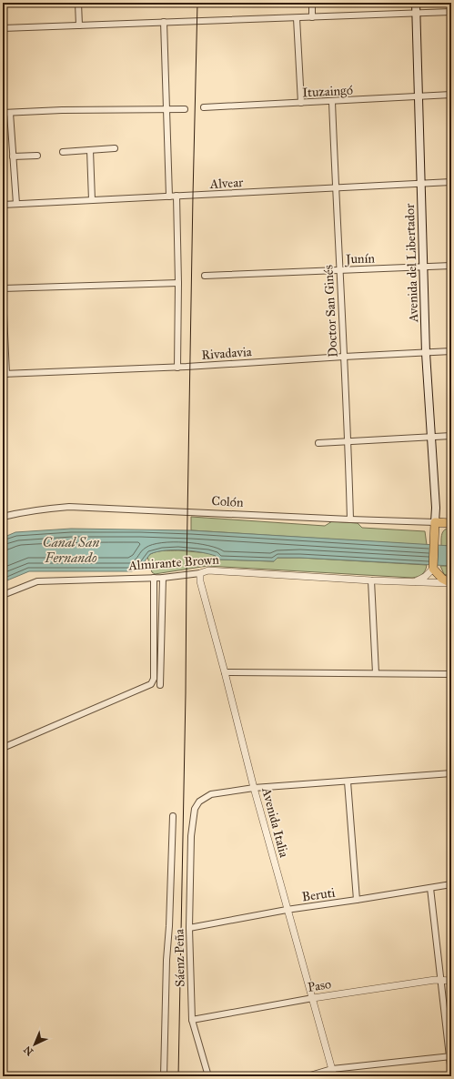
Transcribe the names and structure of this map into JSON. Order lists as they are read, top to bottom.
{
  "streets": {
    "main road": ["Avenida del Libertador", "Colón"],
    "street": [
      "Ituzaingó",
      "Alvear",
      "Junín",
      "Doctor San Ginés",
      "Rivadavia",
      "Almirante Brown",
      "Avenida Italia",
      "Beruti",
      "Sáenz Peña",
      "Paso"
    ]
  },
  "crossings": [
    ["Ituzaingó", "Avenida del Libertador"],
    ["Ituzaingó", "Doctor San Ginés"],
    ["Alvear", "Avenida del Libertador"],
    ["Alvear", "Doctor San Ginés"],
    ["Junín", "Avenida del Libertador"],
    ["Junín", "Doctor San Ginés"],
    ["Avenida del Libertador", "Rivadavia"],
    ["Avenida del Libertador", "Colón"],
    ["Doctor San Ginés", "Rivadavia"],
    ["Doctor San Ginés", "Colón"],
    ["Almirante Brown", "Avenida Italia"],
    ["Avenida Italia", "Beruti"],
    ["Avenida Italia", "Sáenz Peña"],
    ["Avenida Italia", "Paso"],
    ["Beruti", "Sáenz Peña"],
    ["Sáenz Peña", "Paso"]
  ],
  "water": ["Canal San Fernando"],
  "north": "bottom left"
}
